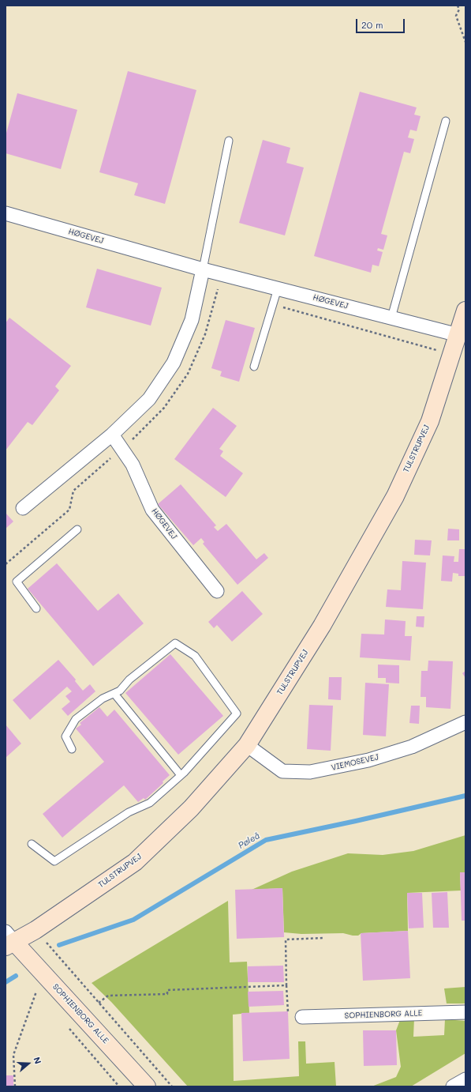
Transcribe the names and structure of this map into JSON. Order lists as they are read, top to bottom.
{
  "streets": {
    "street": [
      "HØGEVEJ",
      "TULSTRUPVEJ",
      "VIEMOSEVEJ",
      "SOPHIENBORG ALLE"
    ]
  },
  "crossings": [
    ["HØGEVEJ", "TULSTRUPVEJ"],
    ["TULSTRUPVEJ", "VIEMOSEVEJ"],
    ["TULSTRUPVEJ", "SOPHIENBORG ALLE"]
  ],
  "water": ["Pøleå"],
  "scale_bar": "20 m",
  "north": "right"
}
